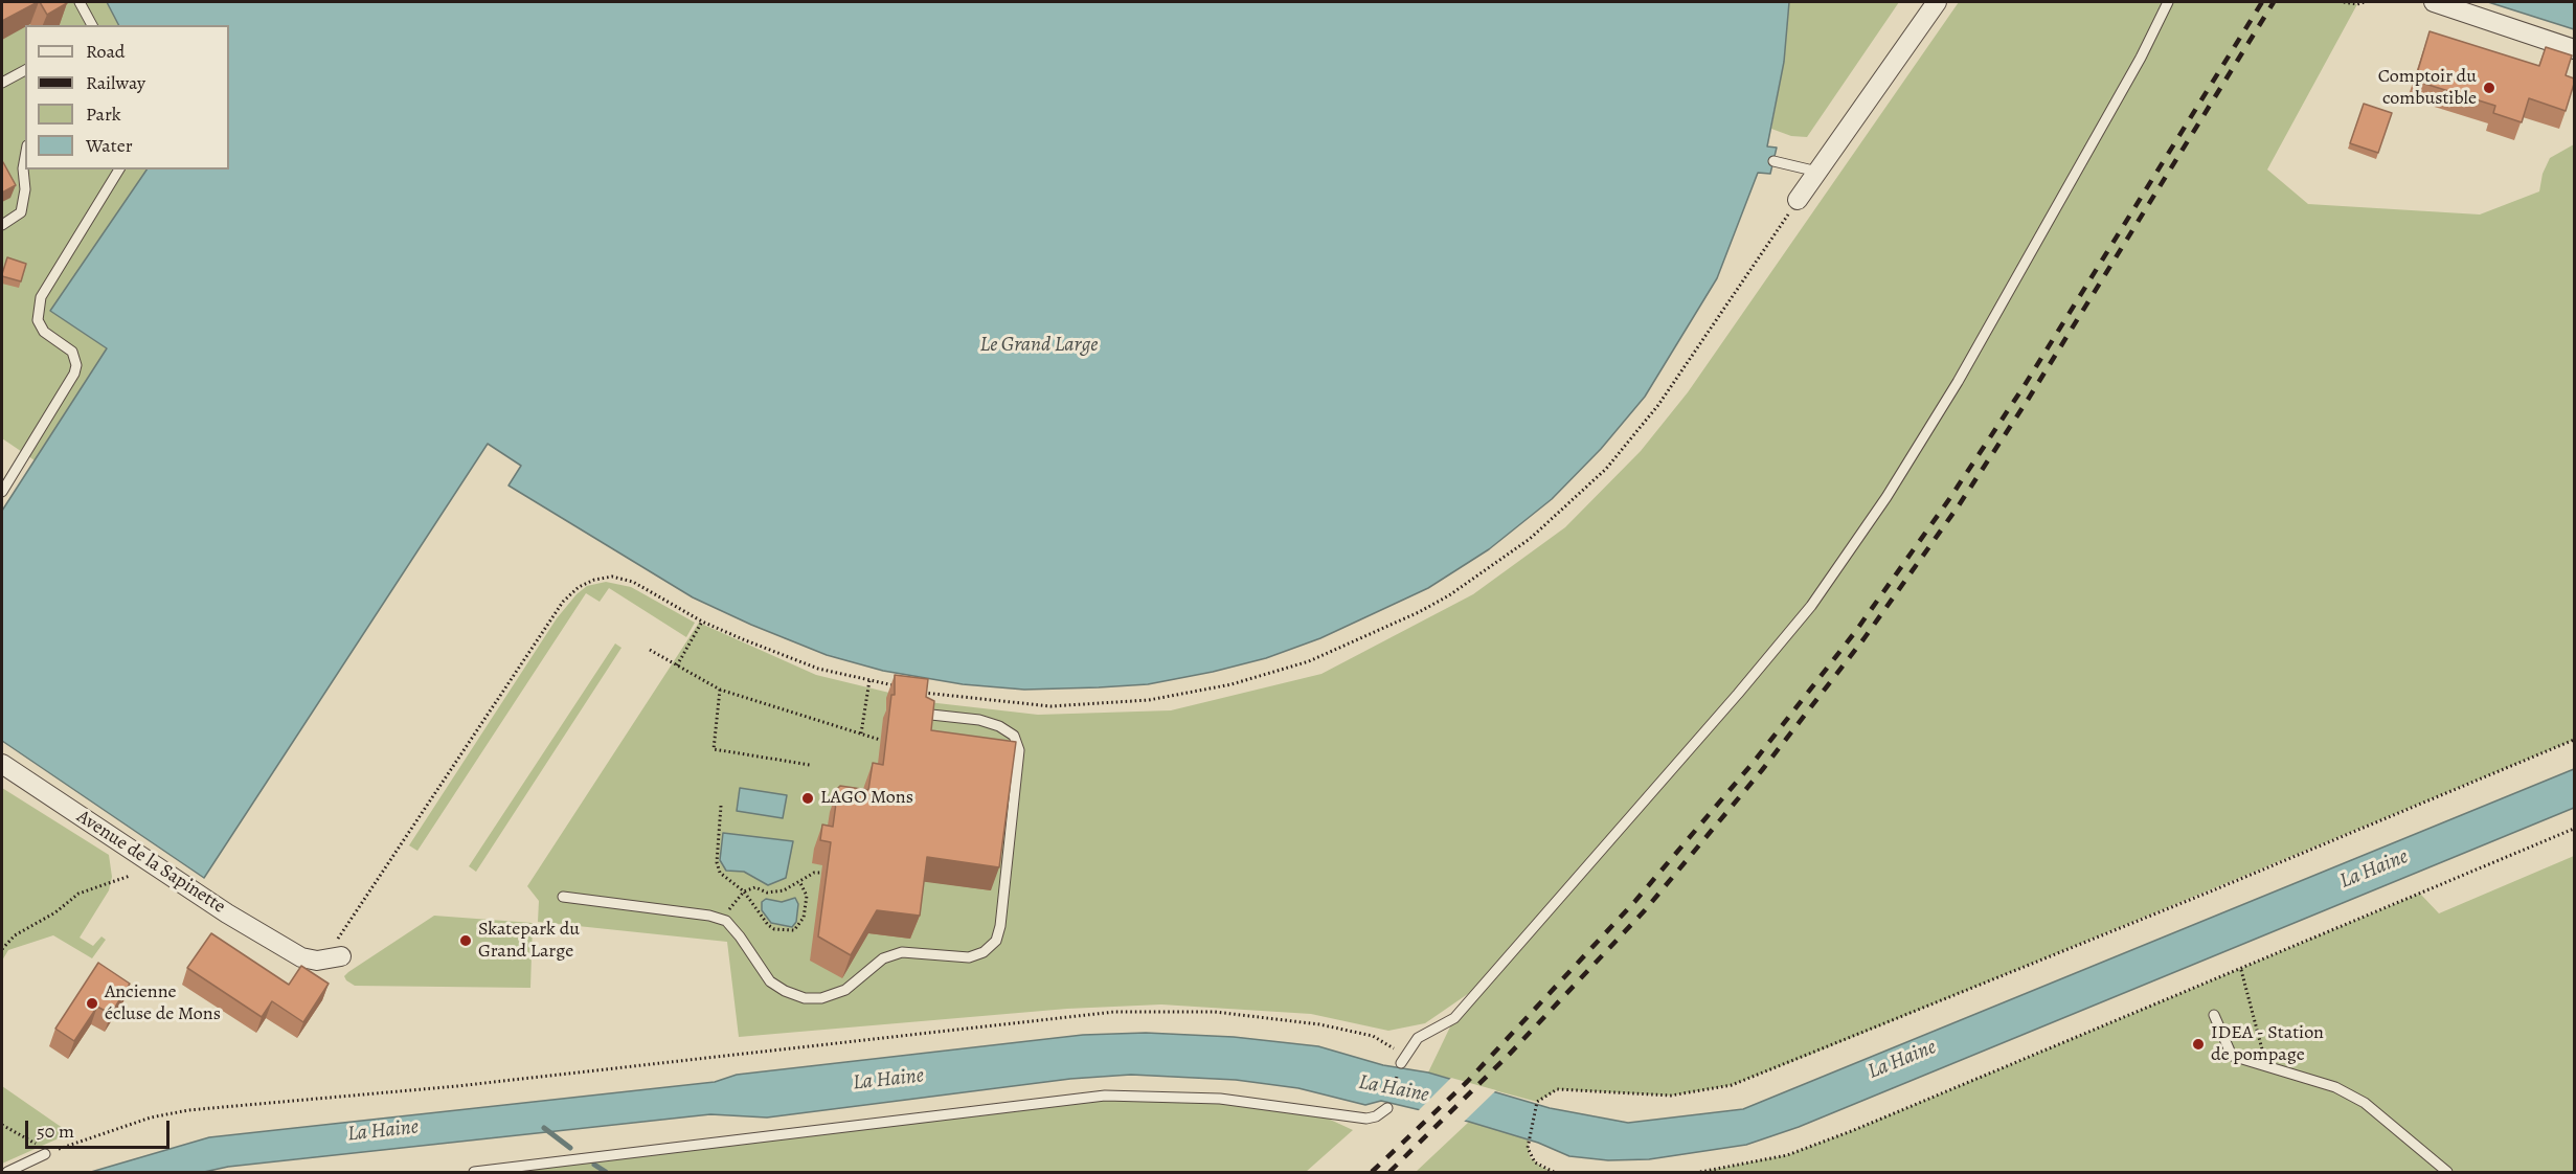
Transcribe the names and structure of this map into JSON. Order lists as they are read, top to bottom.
{
  "streets": {
    "street": ["Avenue de la Sapinette"]
  },
  "water": ["Le Grand Large", "La Haine"],
  "places": [
    "Comptoir du combustible",
    "LAGO Mons",
    "Skatepark du Grand Large",
    "Ancienne écluse de Mons",
    "IDEA - Station de pompage"
  ],
  "legend": [
    "Road",
    "Railway",
    "Park",
    "Water"
  ],
  "scale_bar": "50 m"
}
